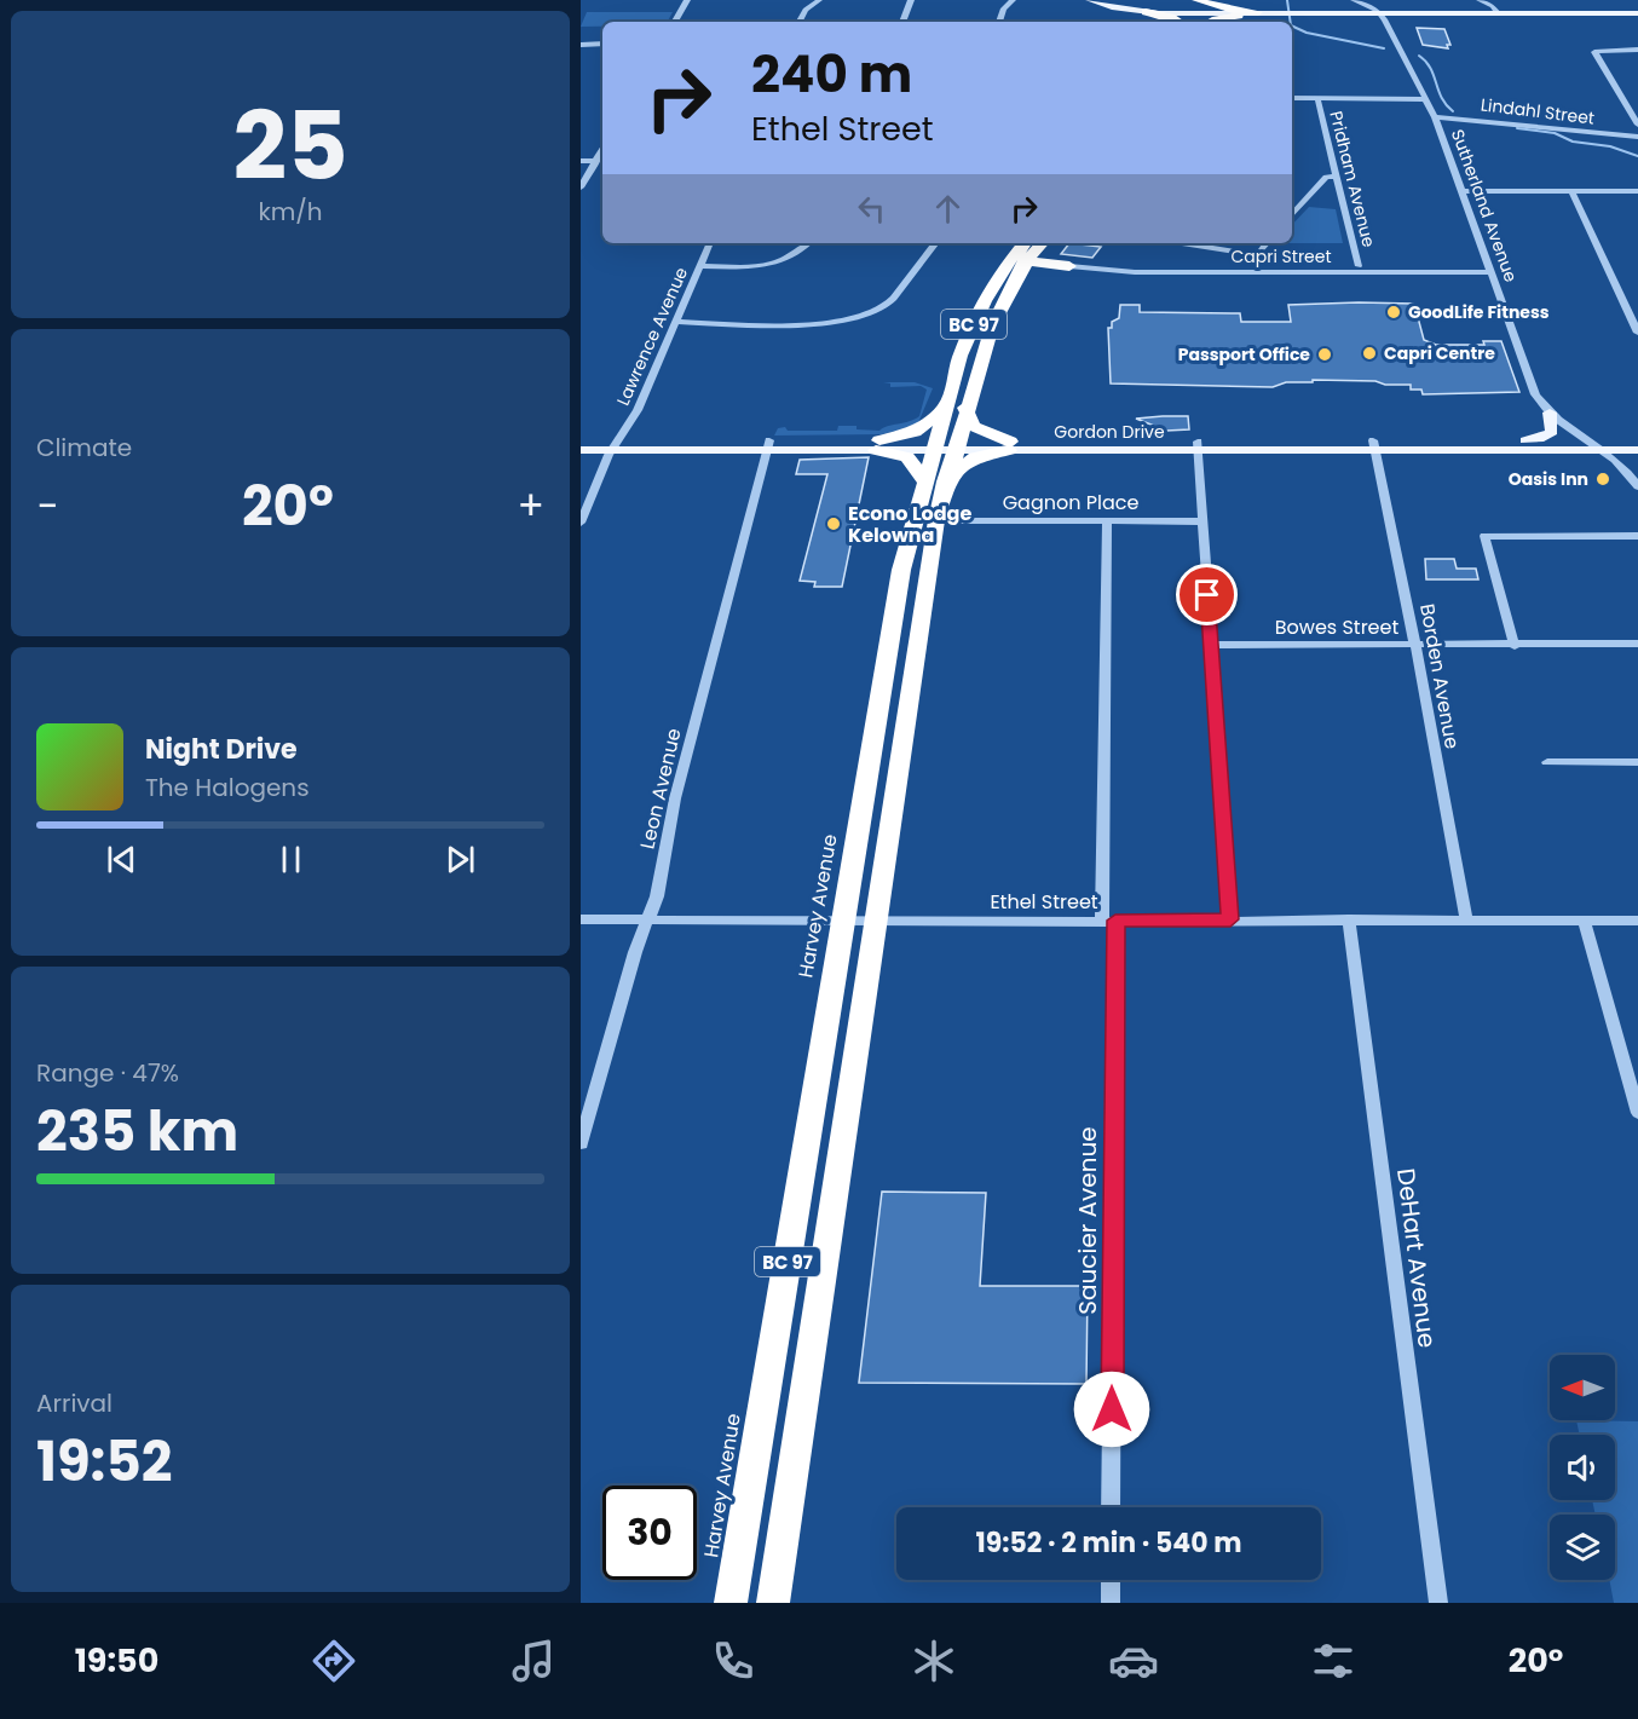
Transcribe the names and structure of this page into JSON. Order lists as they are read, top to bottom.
{
  "streets": {
    "highway": ["BC 97", "Harvey Avenue"],
    "main road": ["Gordon Drive"],
    "street": [
      "Lindahl Street",
      "Pridham Avenue",
      "Sutherland Avenue",
      "Capri Street",
      "Lawrence Avenue",
      "Gagnon Place",
      "Bowes Street",
      "Borden Avenue",
      "Leon Avenue",
      "Ethel Street",
      "Saucier Avenue",
      "DeHart Avenue"
    ]
  },
  "crossings": [
    ["Lindahl Street", "Sutherland Avenue"],
    ["Sutherland Avenue", "Capri Street"],
    ["Sutherland Avenue", "Gordon Drive"],
    ["Lawrence Avenue", "Gordon Drive"],
    ["Gordon Drive", "Borden Avenue"],
    ["Gordon Drive", "Leon Avenue"],
    ["Gordon Drive", "Harvey Avenue"],
    ["Gagnon Place", "Harvey Avenue"],
    ["Gagnon Place", "Saucier Avenue"],
    ["Bowes Street", "Borden Avenue"],
    ["Borden Avenue", "Ethel Street"],
    ["Leon Avenue", "Ethel Street"],
    ["Ethel Street", "Harvey Avenue"],
    ["Ethel Street", "Saucier Avenue"],
    ["Ethel Street", "DeHart Avenue"]
  ],
  "places": [
    "GoodLife Fitness",
    "Capri Centre",
    "Passport Office",
    "Oasis Inn",
    "Econo Lodge Kelowna"
  ],
  "north": "left",
  "page": {
    "tile": [
      ["25", "km/h"],
      "Climate",
      ["Range · 47%", "235 km"],
      ["Arrival", "19:52"]
    ],
    "turn": ["240 m", "Ethel Street"],
    "heat": ["−", "20°", "+"],
    "song": ["Night Drive", "The Halogens"],
    "limit": "30",
    "trip": "19:52 · 2 min · 540 m",
    "tabs": ["19:50", "20°"]
  }
}
